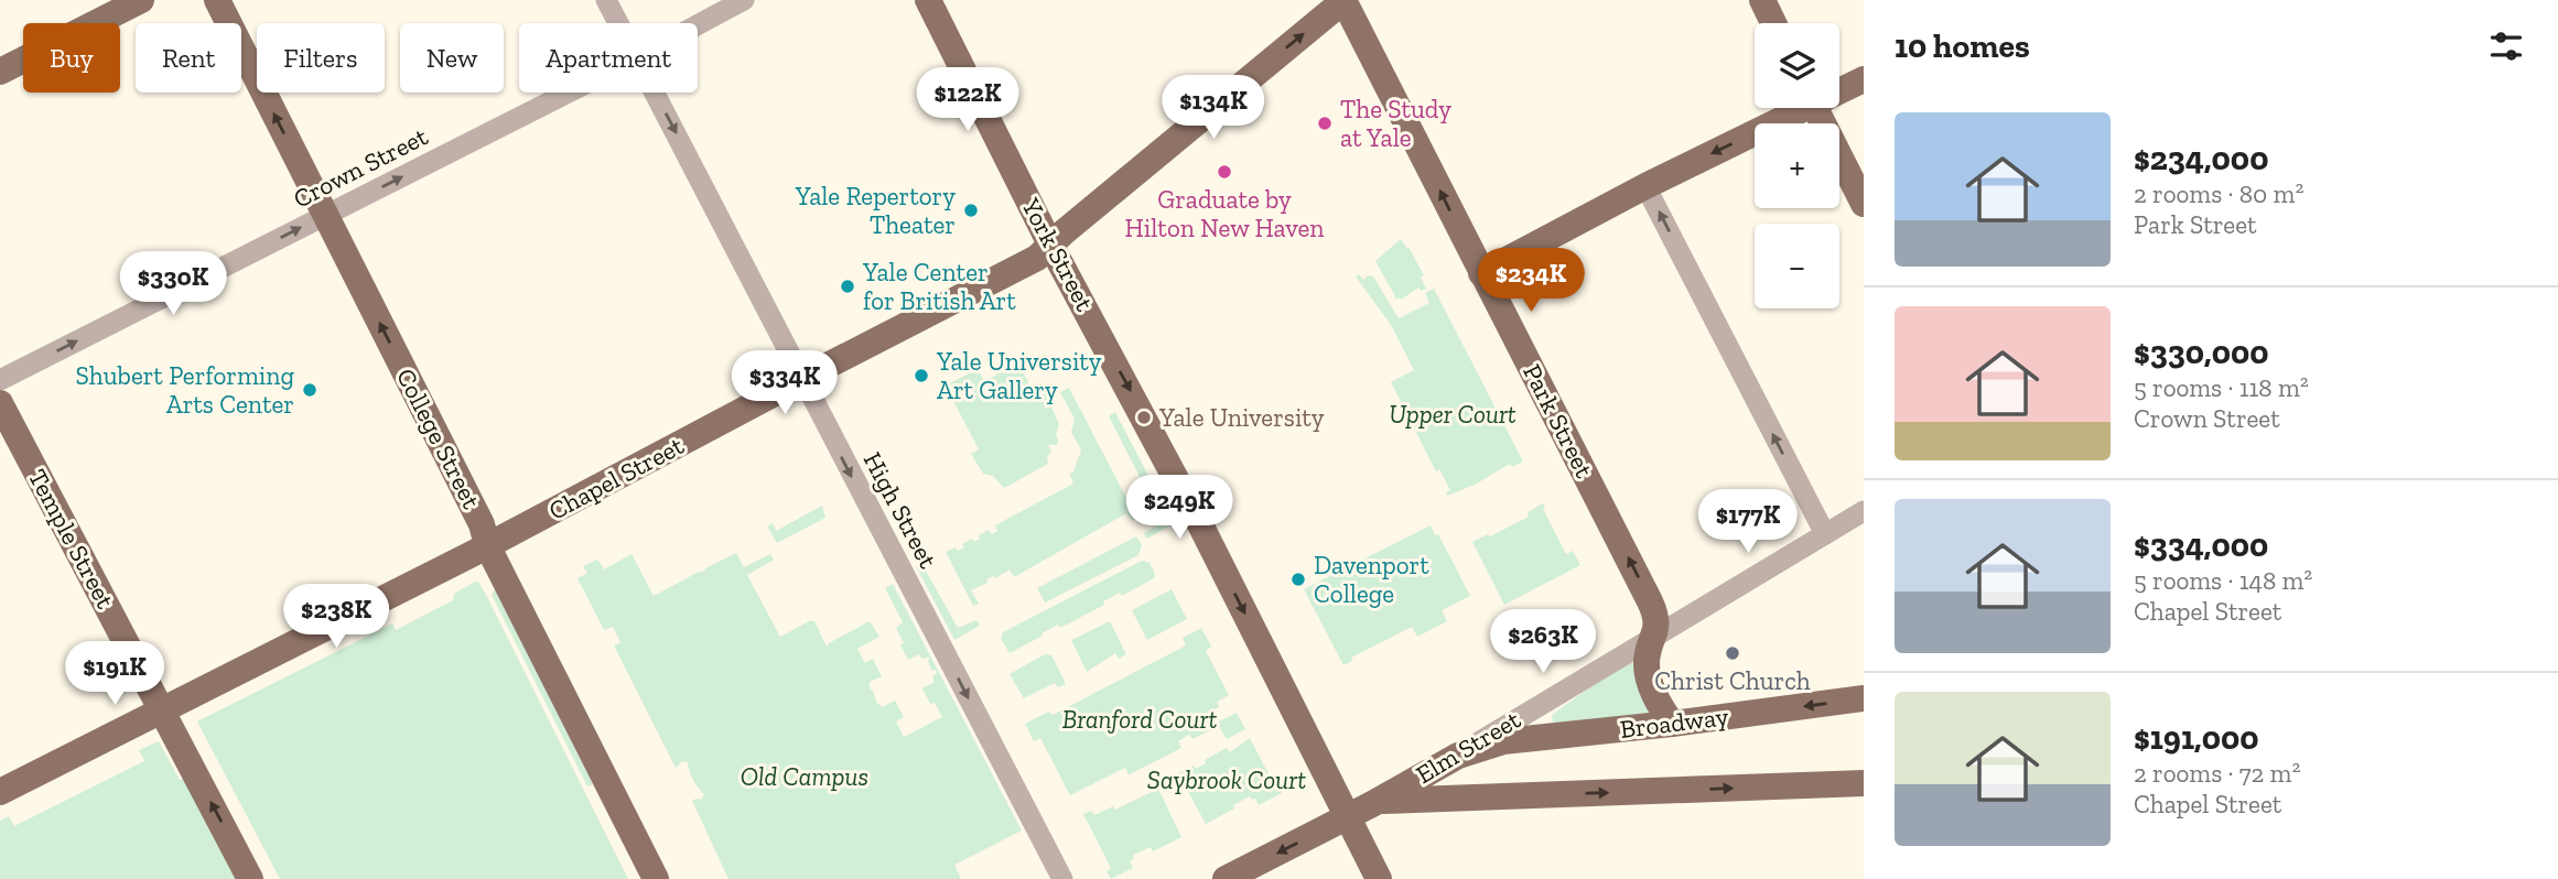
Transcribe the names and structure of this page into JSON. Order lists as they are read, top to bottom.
{
  "streets": {
    "main road": [
      "York Street",
      "Park Street",
      "College Street",
      "Chapel Street",
      "Temple Street",
      "Broadway",
      "Elm Street"
    ],
    "street": ["Crown Street", "High Street"]
  },
  "crossings": [
    ["Crown Street", "College Street"],
    ["York Street", "Chapel Street"],
    ["York Street", "Elm Street"],
    ["Park Street", "Chapel Street"],
    ["Park Street", "Broadway"],
    ["Park Street", "Elm Street"],
    ["College Street", "Chapel Street"],
    ["Chapel Street", "High Street"],
    ["Chapel Street", "Temple Street"],
    ["Broadway", "Elm Street"]
  ],
  "one_way": [
    "Crown Street",
    "York Street",
    "Park Street",
    "College Street",
    "High Street",
    "Temple Street"
  ],
  "parks": [
    "Upper Court",
    "Branford Court",
    "Old Campus",
    "Saybrook Court"
  ],
  "places": [
    "The Study at Yale",
    "Graduate by Hilton New Haven",
    "Yale Repertory Theater",
    "Yale Center for British Art",
    "Yale University Art Gallery",
    "Shubert Performing Arts Center",
    "Yale University",
    "Davenport College",
    "Christ Church"
  ],
  "page": {
    "heading": "10 homes",
    "map_buttons": ["+", "−"],
    "chip": [
      "Buy",
      "Rent",
      "Filters",
      "New",
      "Apartment"
    ],
    "price": [
      "$122K",
      "$134K",
      "$234K",
      "$330K",
      "$334K",
      "$249K",
      "$177K",
      "$238K",
      "$263K",
      "$191K"
    ],
    "list": [
      {
        "name": "$234,000",
        "note": "2 rooms · 80 m² · Park Street"
      },
      {
        "name": "$330,000",
        "note": "5 rooms · 118 m² · Crown Street"
      },
      {
        "name": "$334,000",
        "note": "5 rooms · 148 m² · Chapel Street"
      },
      {
        "name": "$191,000",
        "note": "2 rooms · 72 m² · Chapel Street"
      }
    ]
  }
}
